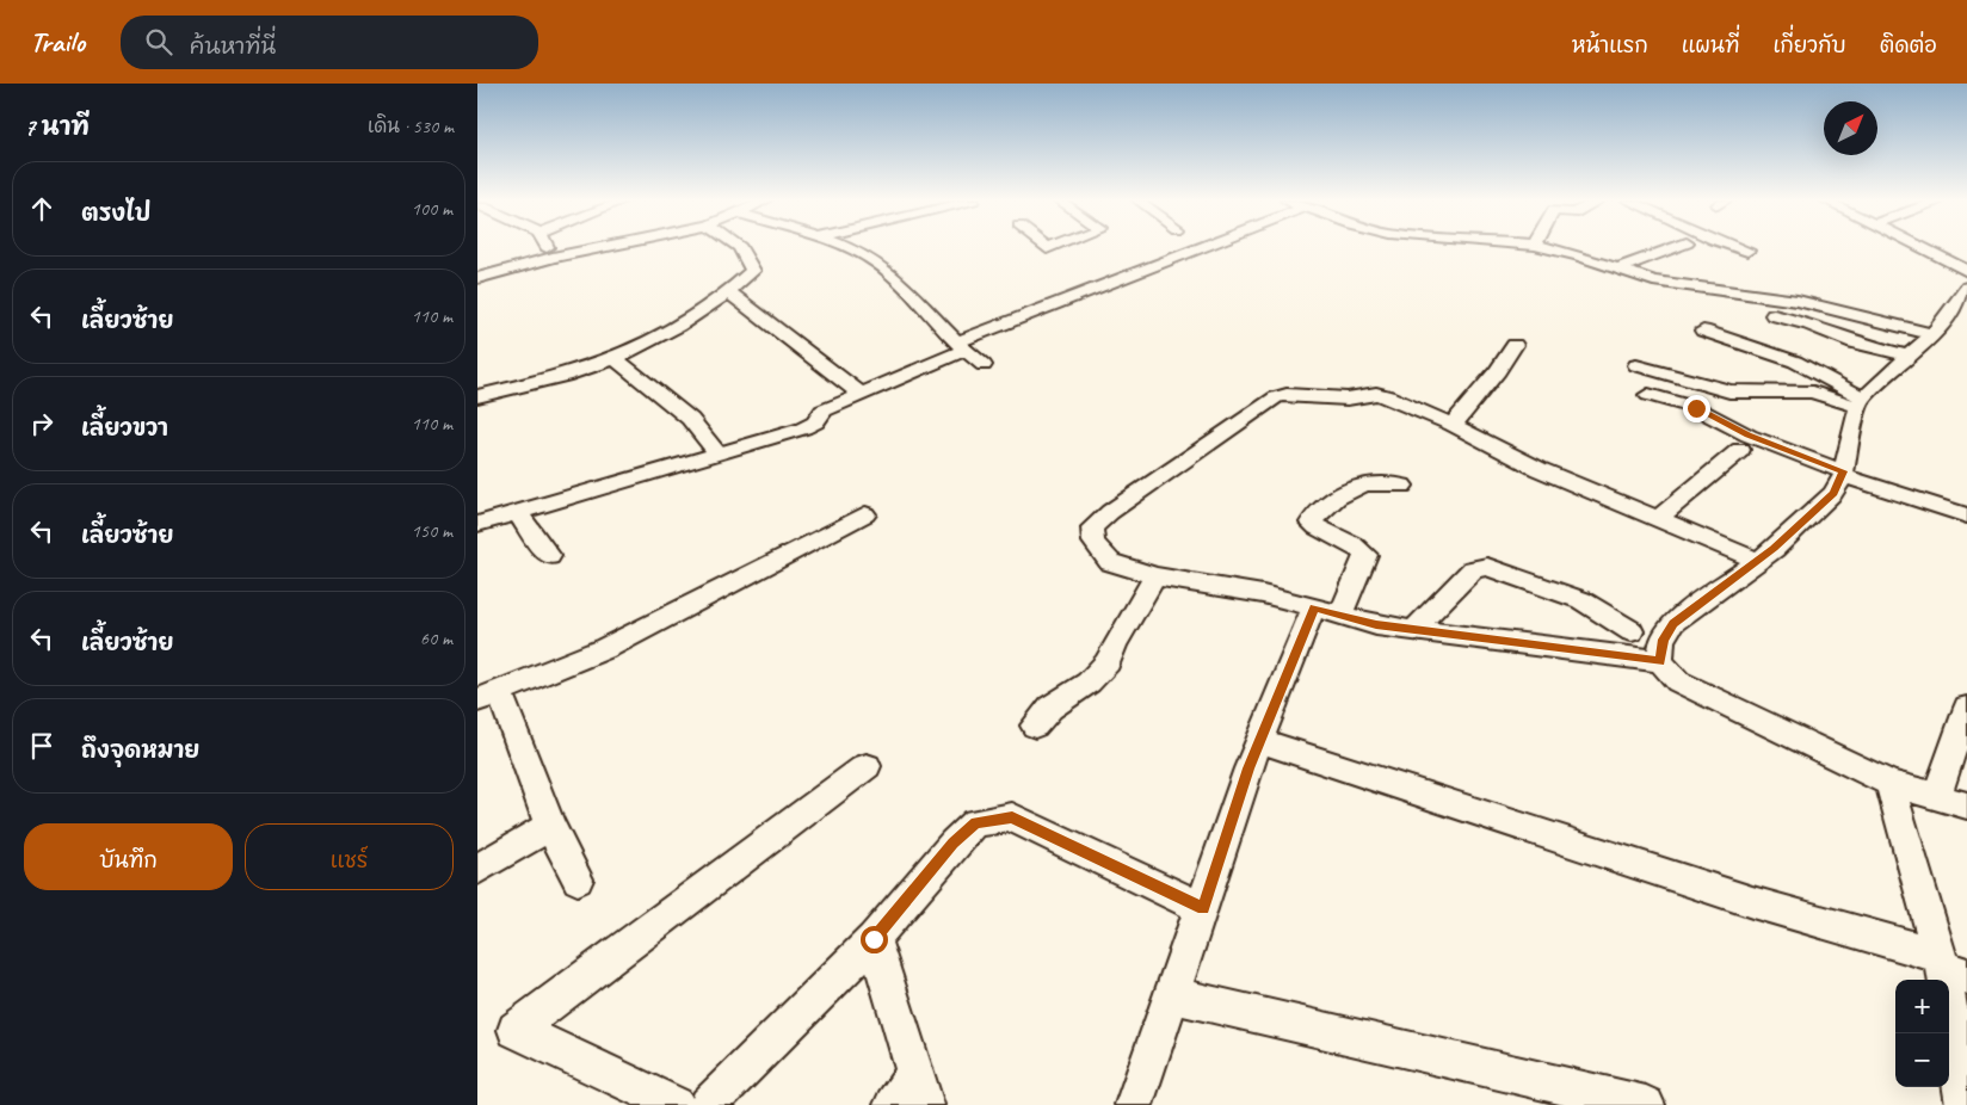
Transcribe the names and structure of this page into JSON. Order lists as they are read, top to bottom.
{
  "north": "top right",
  "page": {
    "header": "Trailo",
    "search": "ค้นหาที่นี่",
    "nav": [
      "หน้าแรก",
      "แผนที่",
      "เกี่ยวกับ",
      "ติดต่อ"
    ],
    "heading": ["7 นาที", "เดิน · 530 m"],
    "list": [
      ["ตรงไป", "100 m"],
      ["เลี้ยวซ้าย", "110 m"],
      ["เลี้ยวขวา", "110 m"],
      ["เลี้ยวซ้าย", "150 m"],
      ["เลี้ยวซ้าย", "60 m"],
      "ถึงจุดหมาย"
    ],
    "buttons": ["บันทึก", "แชร์"],
    "map_buttons": ["+", "−"]
  }
}
